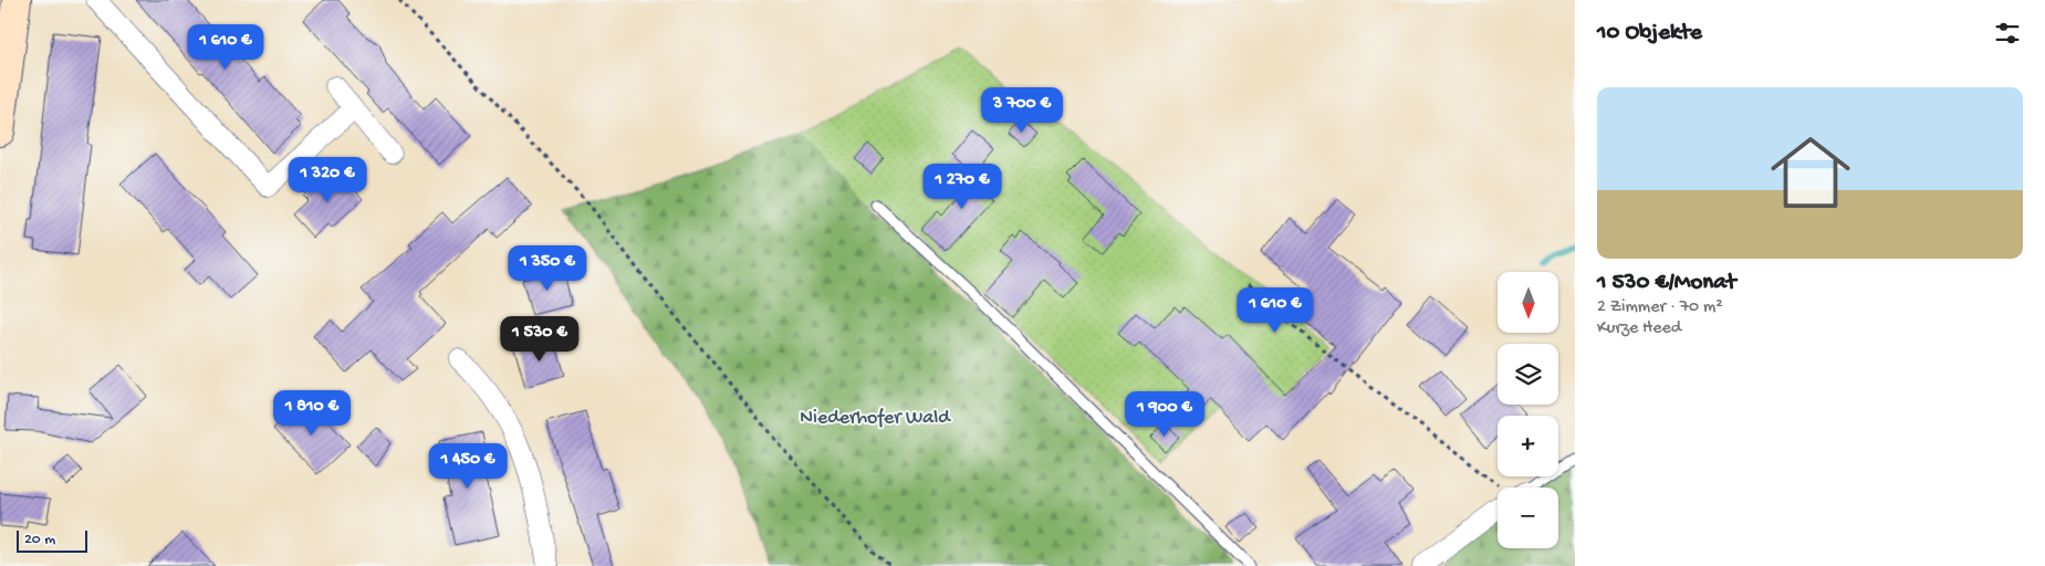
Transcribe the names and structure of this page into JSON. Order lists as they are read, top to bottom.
{
  "parks": ["Niederhofer Wald"],
  "scale_bar": "20 m",
  "north": "bottom",
  "page": {
    "heading": "10 Objekte",
    "price": [
      "1 610 €",
      "3 700 €",
      "1 320 €",
      "1 270 €",
      "1 350 €",
      "1 610 €",
      "1 530 €",
      "1 810 €",
      "1 900 €",
      "1 450 €"
    ],
    "list": [
      {
        "name": "1 530 €/Monat",
        "note": "2 Zimmer · 70 m² · Kurze Heed"
      }
    ],
    "map_buttons": ["+", "−"],
    "scale": "20 m"
  }
}
